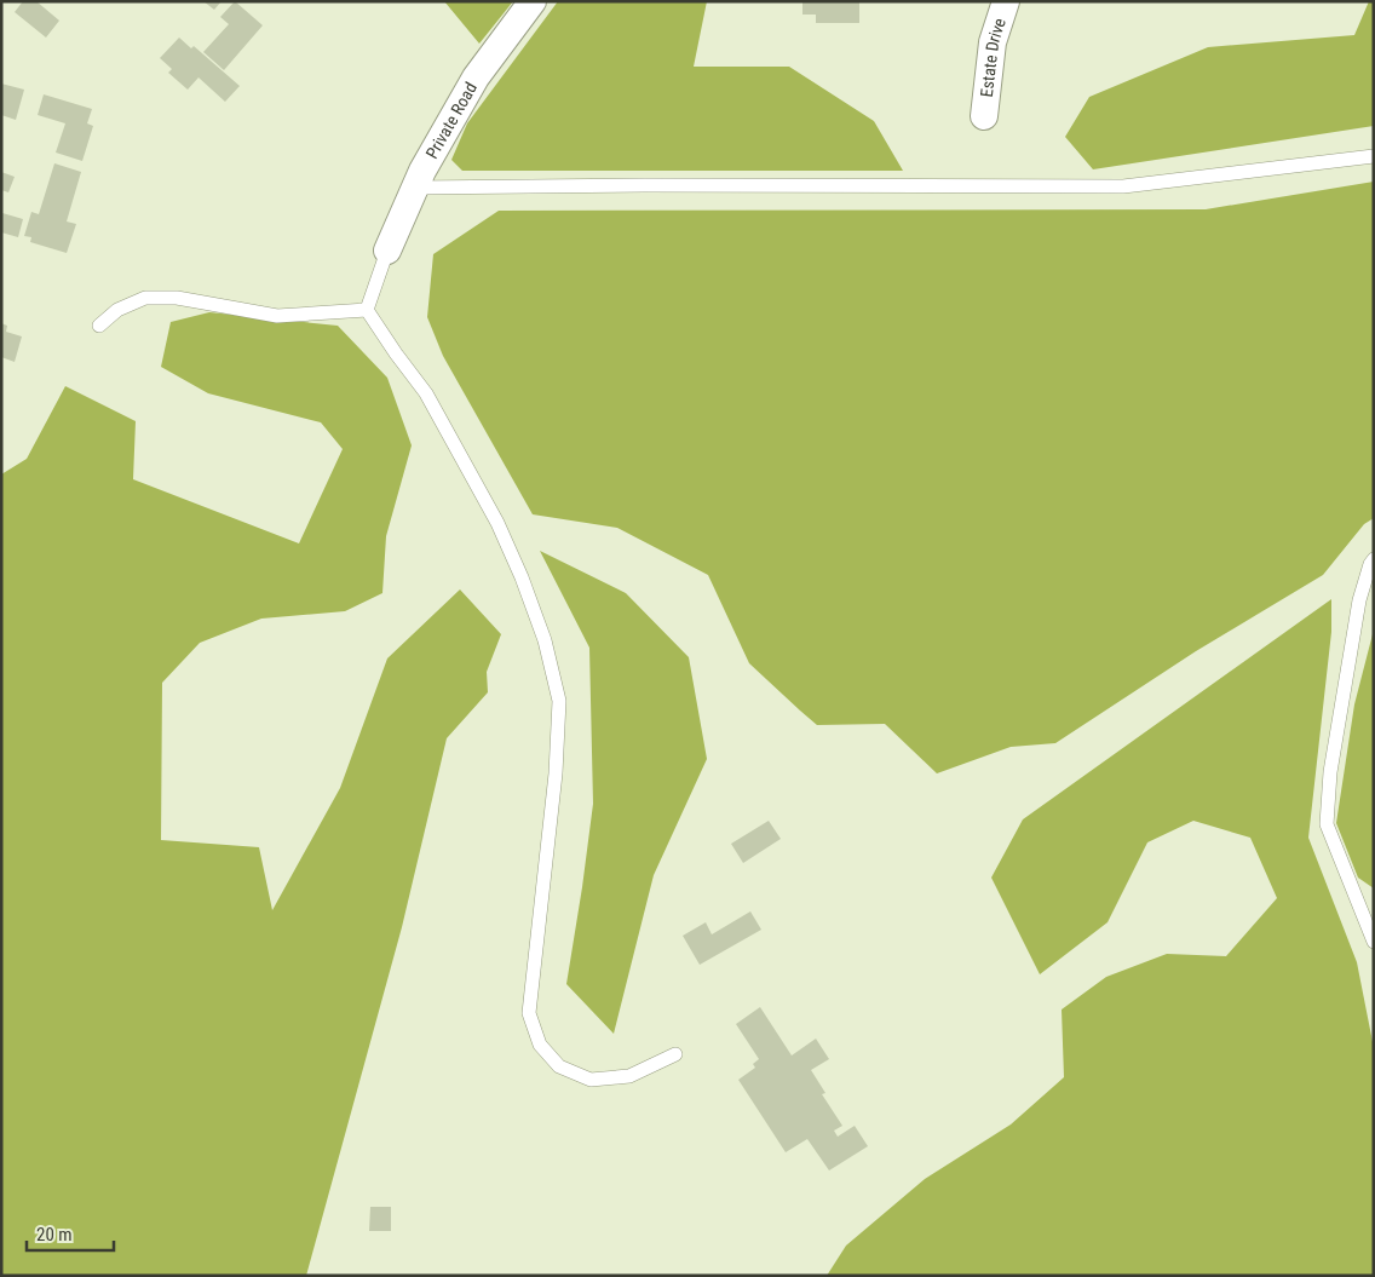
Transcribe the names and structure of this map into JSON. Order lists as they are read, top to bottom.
{
  "streets": {
    "street": ["Estate Drive", "Private Road"]
  },
  "scale_bar": "20 m"
}
